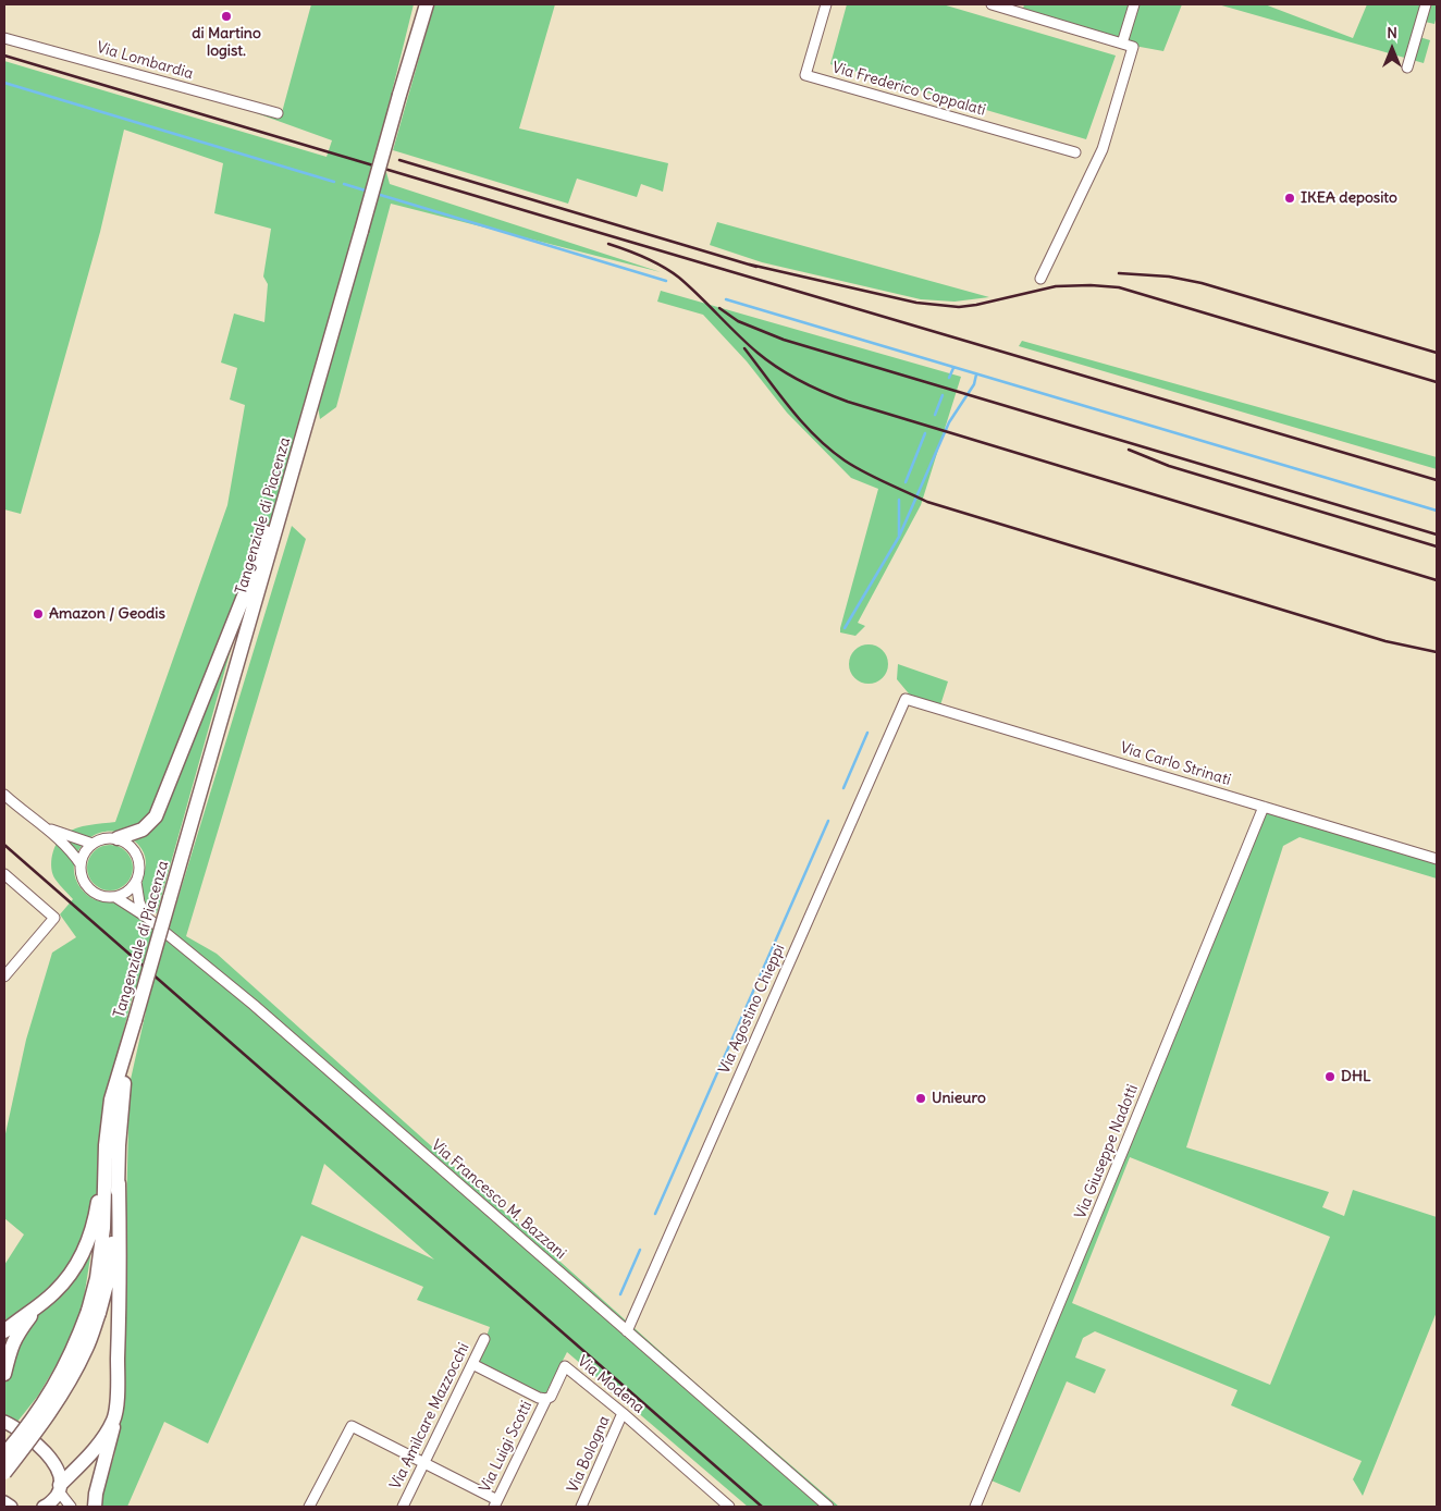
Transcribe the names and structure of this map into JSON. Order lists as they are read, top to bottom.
{
  "streets": {
    "highway": ["Tangenziale di Piacenza"],
    "street": [
      "Via Lombardia",
      "Via Frederico Coppalati",
      "Via Carlo Strinati",
      "Via Agostino Chieppi",
      "Via Giuseppe Nadotti",
      "Via Francesco M. Bazzani",
      "Via Modena",
      "Via Amilcare Mazzocchi",
      "Via Luigi Scotti",
      "Via Bologna"
    ]
  },
  "crossings": [
    ["Via Carlo Strinati", "Via Agostino Chieppi"],
    ["Via Carlo Strinati", "Via Giuseppe Nadotti"],
    ["Via Agostino Chieppi", "Via Francesco M. Bazzani"],
    ["Via Modena", "Via Luigi Scotti"],
    ["Via Modena", "Via Bologna"]
  ],
  "places": [
    "di Martino logist.",
    "IKEA deposito",
    "Amazon / Geodis",
    "DHL",
    "Unieuro"
  ],
  "north": "top"
}
